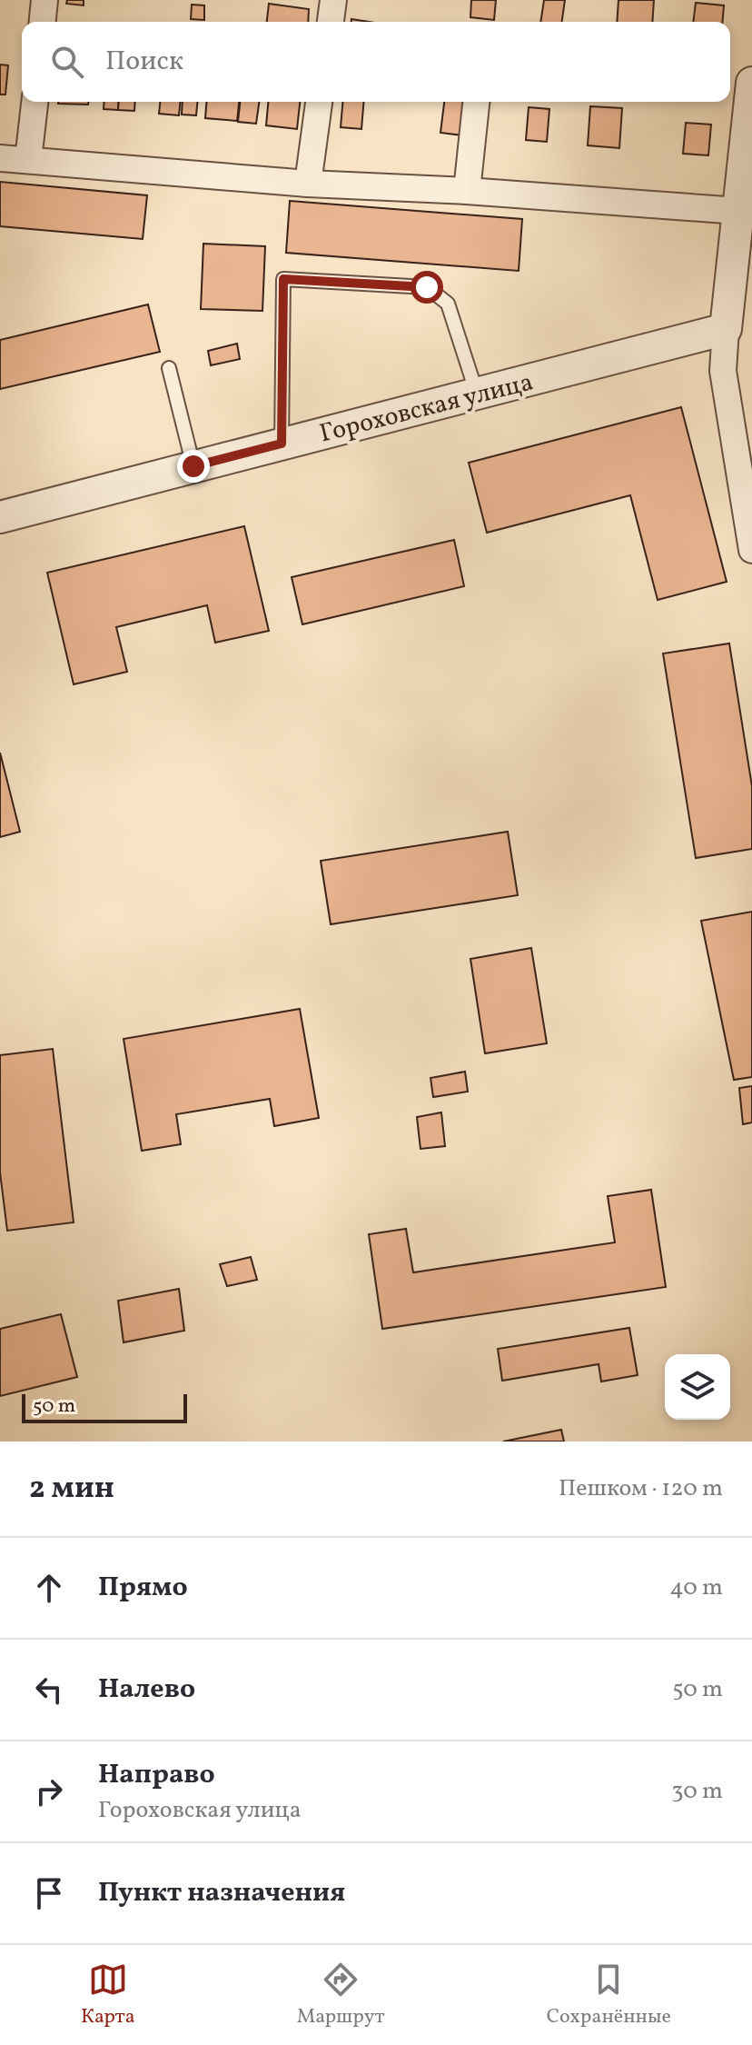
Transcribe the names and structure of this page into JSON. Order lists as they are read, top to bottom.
{
  "streets": {
    "street": ["Гороховская улица"]
  },
  "scale_bar": "50 m",
  "page": {
    "search": "Поиск",
    "scale": "50 m",
    "heading": ["2 мин", "Пешком · 120 m"],
    "list": [
      ["Прямо", "40 m"],
      ["Налево", "50 m"],
      ["Направо", "Гороховская улица", "30 m"],
      "Пункт назначения"
    ],
    "nav": ["Карта", "Маршрут", "Сохранённые"]
  }
}
